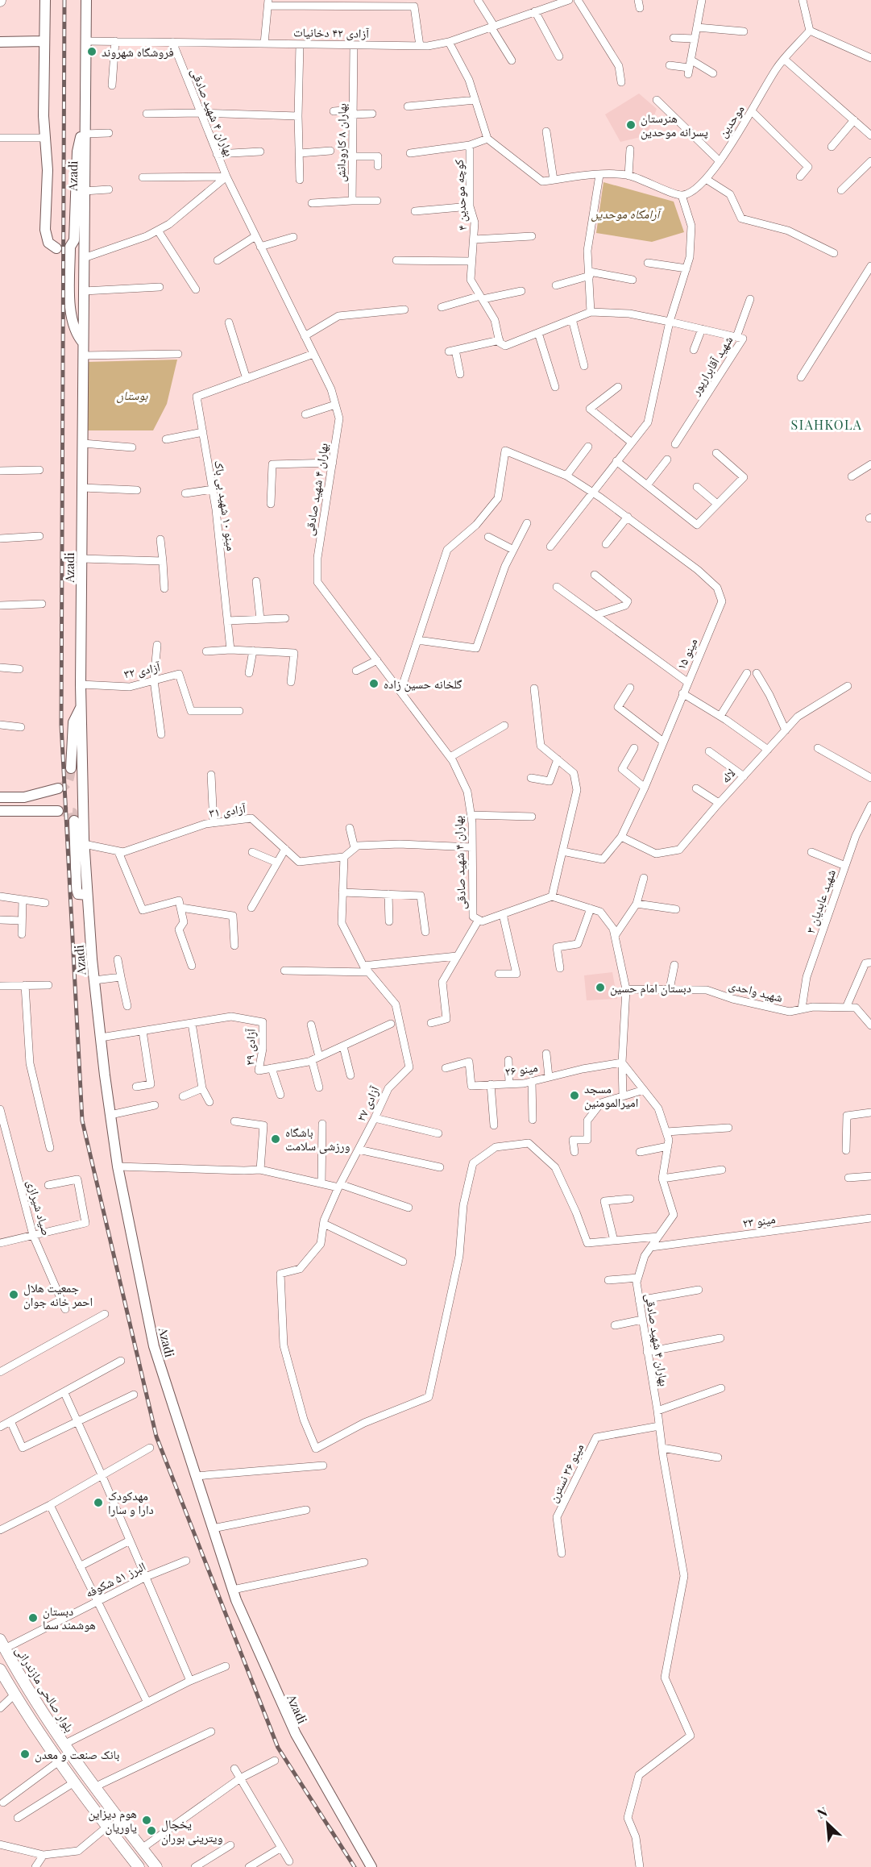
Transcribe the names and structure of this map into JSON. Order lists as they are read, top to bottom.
{
  "streets": {
    "main road": ["Azadi", "بلوار صالحی مازندرانی"],
    "street": [
      "آزادی ۴۲ دخانیات",
      "بهاران ۴ شهید صادقی",
      "موحدین",
      "بهاران ۸ کارودانش",
      "کوچه موحدین ۴",
      "شهید آقابرارپور",
      "مینو ۱۰ شهید بی باک",
      "مینو ۱۵",
      "آزادی ۳۲",
      "لاله",
      "آزادی ۳۱",
      "شهید عابدیان ۳",
      "شهید واحدی",
      "آزادی ۲۹",
      "مینو ۲۶",
      "آزادی ۲۷",
      "صیاد شیرازی",
      "مینو ۲۳",
      "مینو ۳۶ نسترن",
      "البرز ۵۱ شکوفه"
    ]
  },
  "crossings": [
    ["آزادی ۴۲ دخانیات", "بهاران ۴ شهید صادقی"],
    ["آزادی ۴۲ دخانیات", "بهاران ۸ کارودانش"],
    ["آزادی ۴۲ دخانیات", "Azadi"],
    ["بهاران ۴ شهید صادقی", "مینو ۱۰ شهید بی باک"],
    ["بهاران ۴ شهید صادقی", "مینو ۲۶"],
    ["بهاران ۴ شهید صادقی", "مینو ۲۳"],
    ["بهاران ۴ شهید صادقی", "مینو ۳۶ نسترن"],
    ["Azadi", "آزادی ۳۲"],
    ["Azadi", "آزادی ۳۱"],
    ["Azadi", "آزادی ۲۹"],
    ["مینو ۱۵", "لاله"],
    ["آزادی ۳۱", "آزادی ۲۷"],
    ["شهید عابدیان ۳", "شهید واحدی"],
    ["البرز ۵۱ شکوفه", "بلوار صالحی مازندرانی"]
  ],
  "districts": ["SIAHKOLA"],
  "parks": ["آرامگاه موحدین", "بوستان"],
  "places": [
    "فروشگاه شهروند",
    "هنرستان پسرانه موحدین",
    "گلخانه حسین زاده",
    "دبستان امام حسین",
    "مسجد امیرالمومنین",
    "باشگاه ورزشی سلامت",
    "جمعیت هلال احمر خانه جوان",
    "مهدکودک دارا و سارا",
    "دبستان هوشمند سما",
    "بانک صنعت و معدن",
    "هوم دیزاین یاوریان",
    "یخچال ویترینی بوران"
  ],
  "north": "top left"
}
